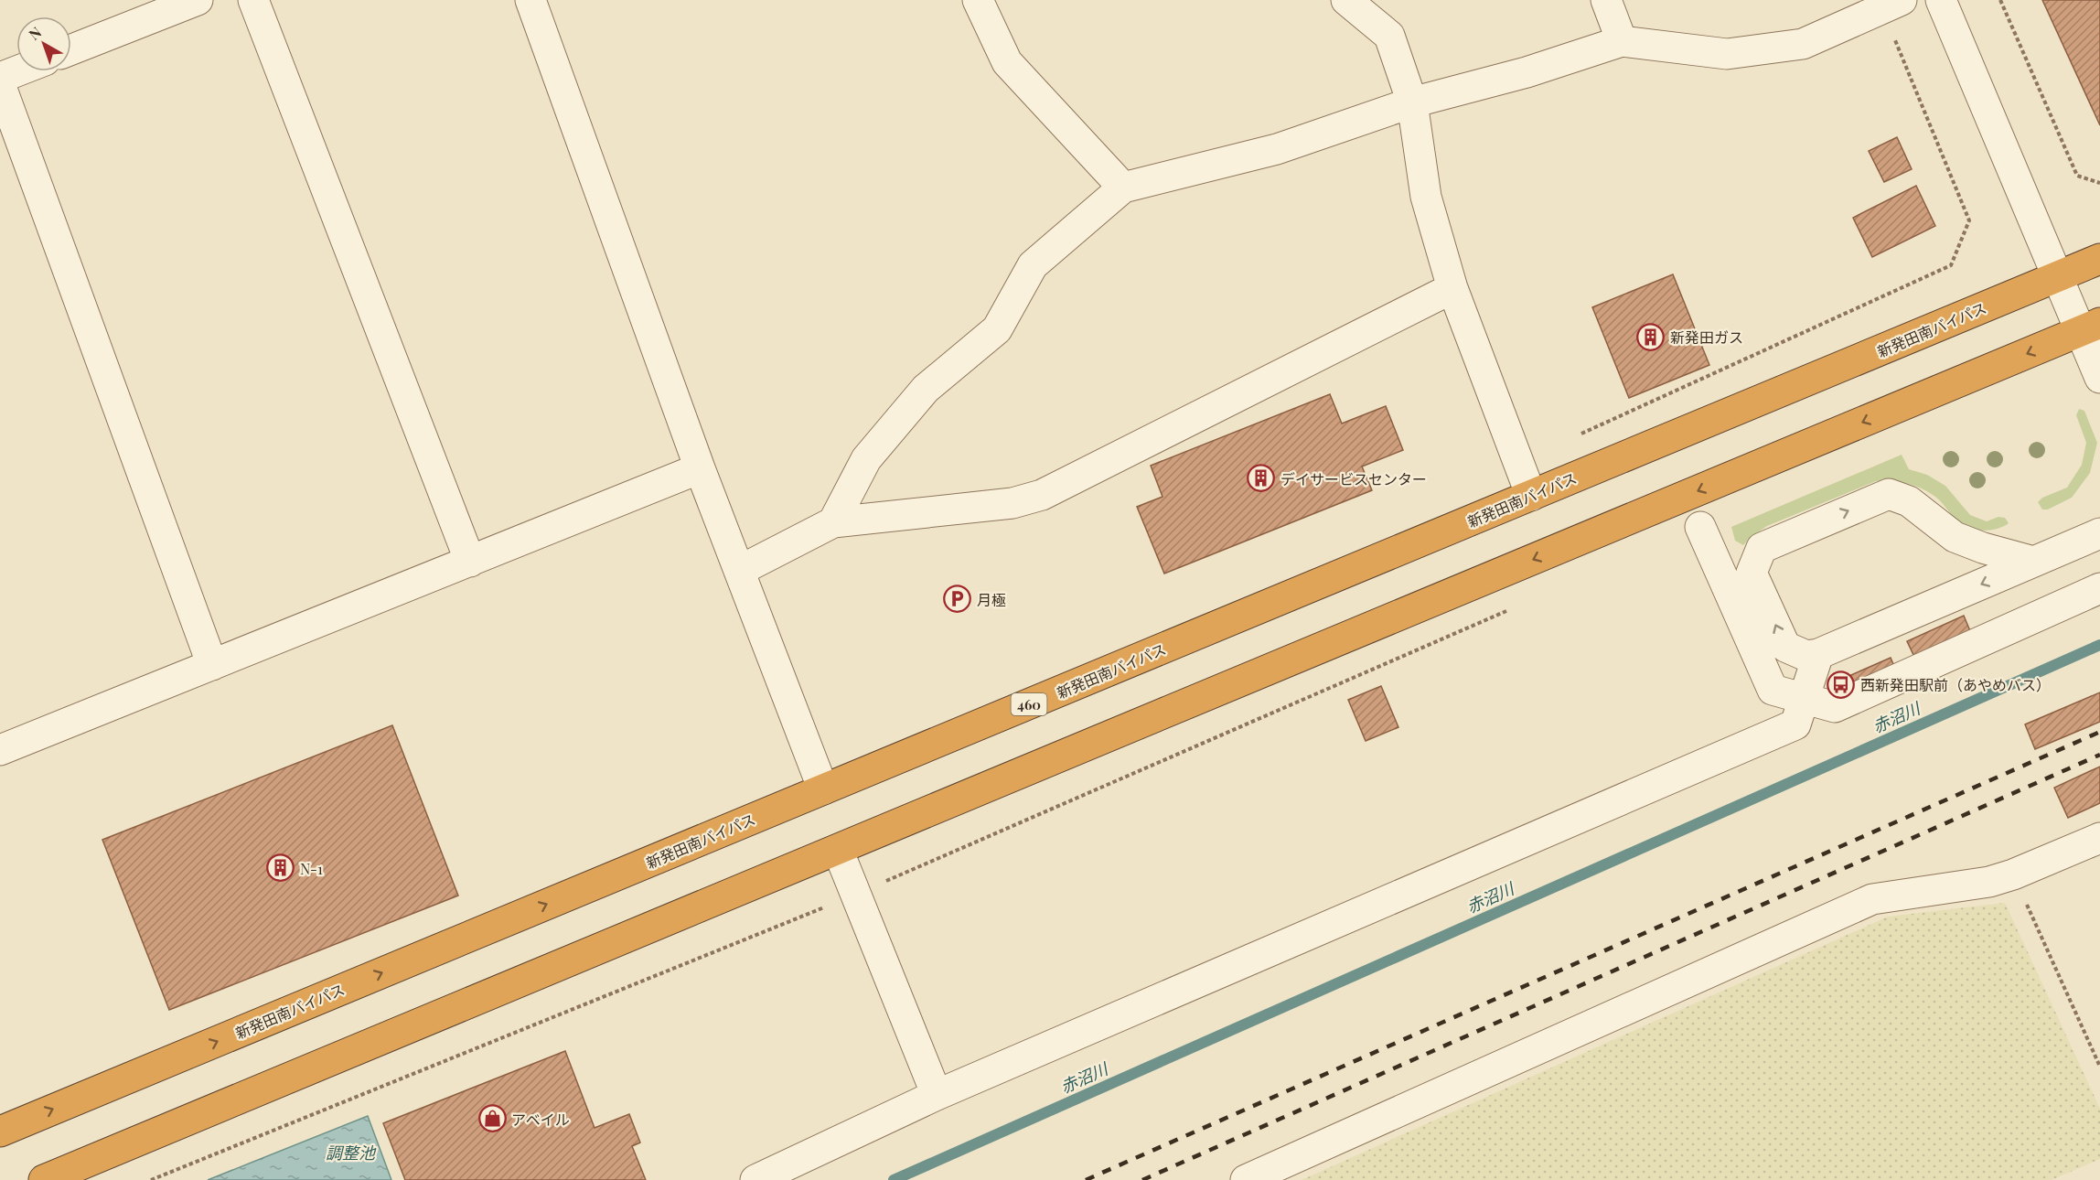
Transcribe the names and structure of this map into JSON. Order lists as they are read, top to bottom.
{
  "streets": {
    "highway": ["新発田南バイパス", "460"]
  },
  "water": ["赤沼川", "調整池"],
  "places": {
    "building": ["新発田ガス", "デイサービスセンター", "N-1"],
    "parking": ["月極"],
    "bus stop": ["西新発田駅前（あやめバス）"],
    "shop": ["アベイル"]
  },
  "north": "top left"
}
